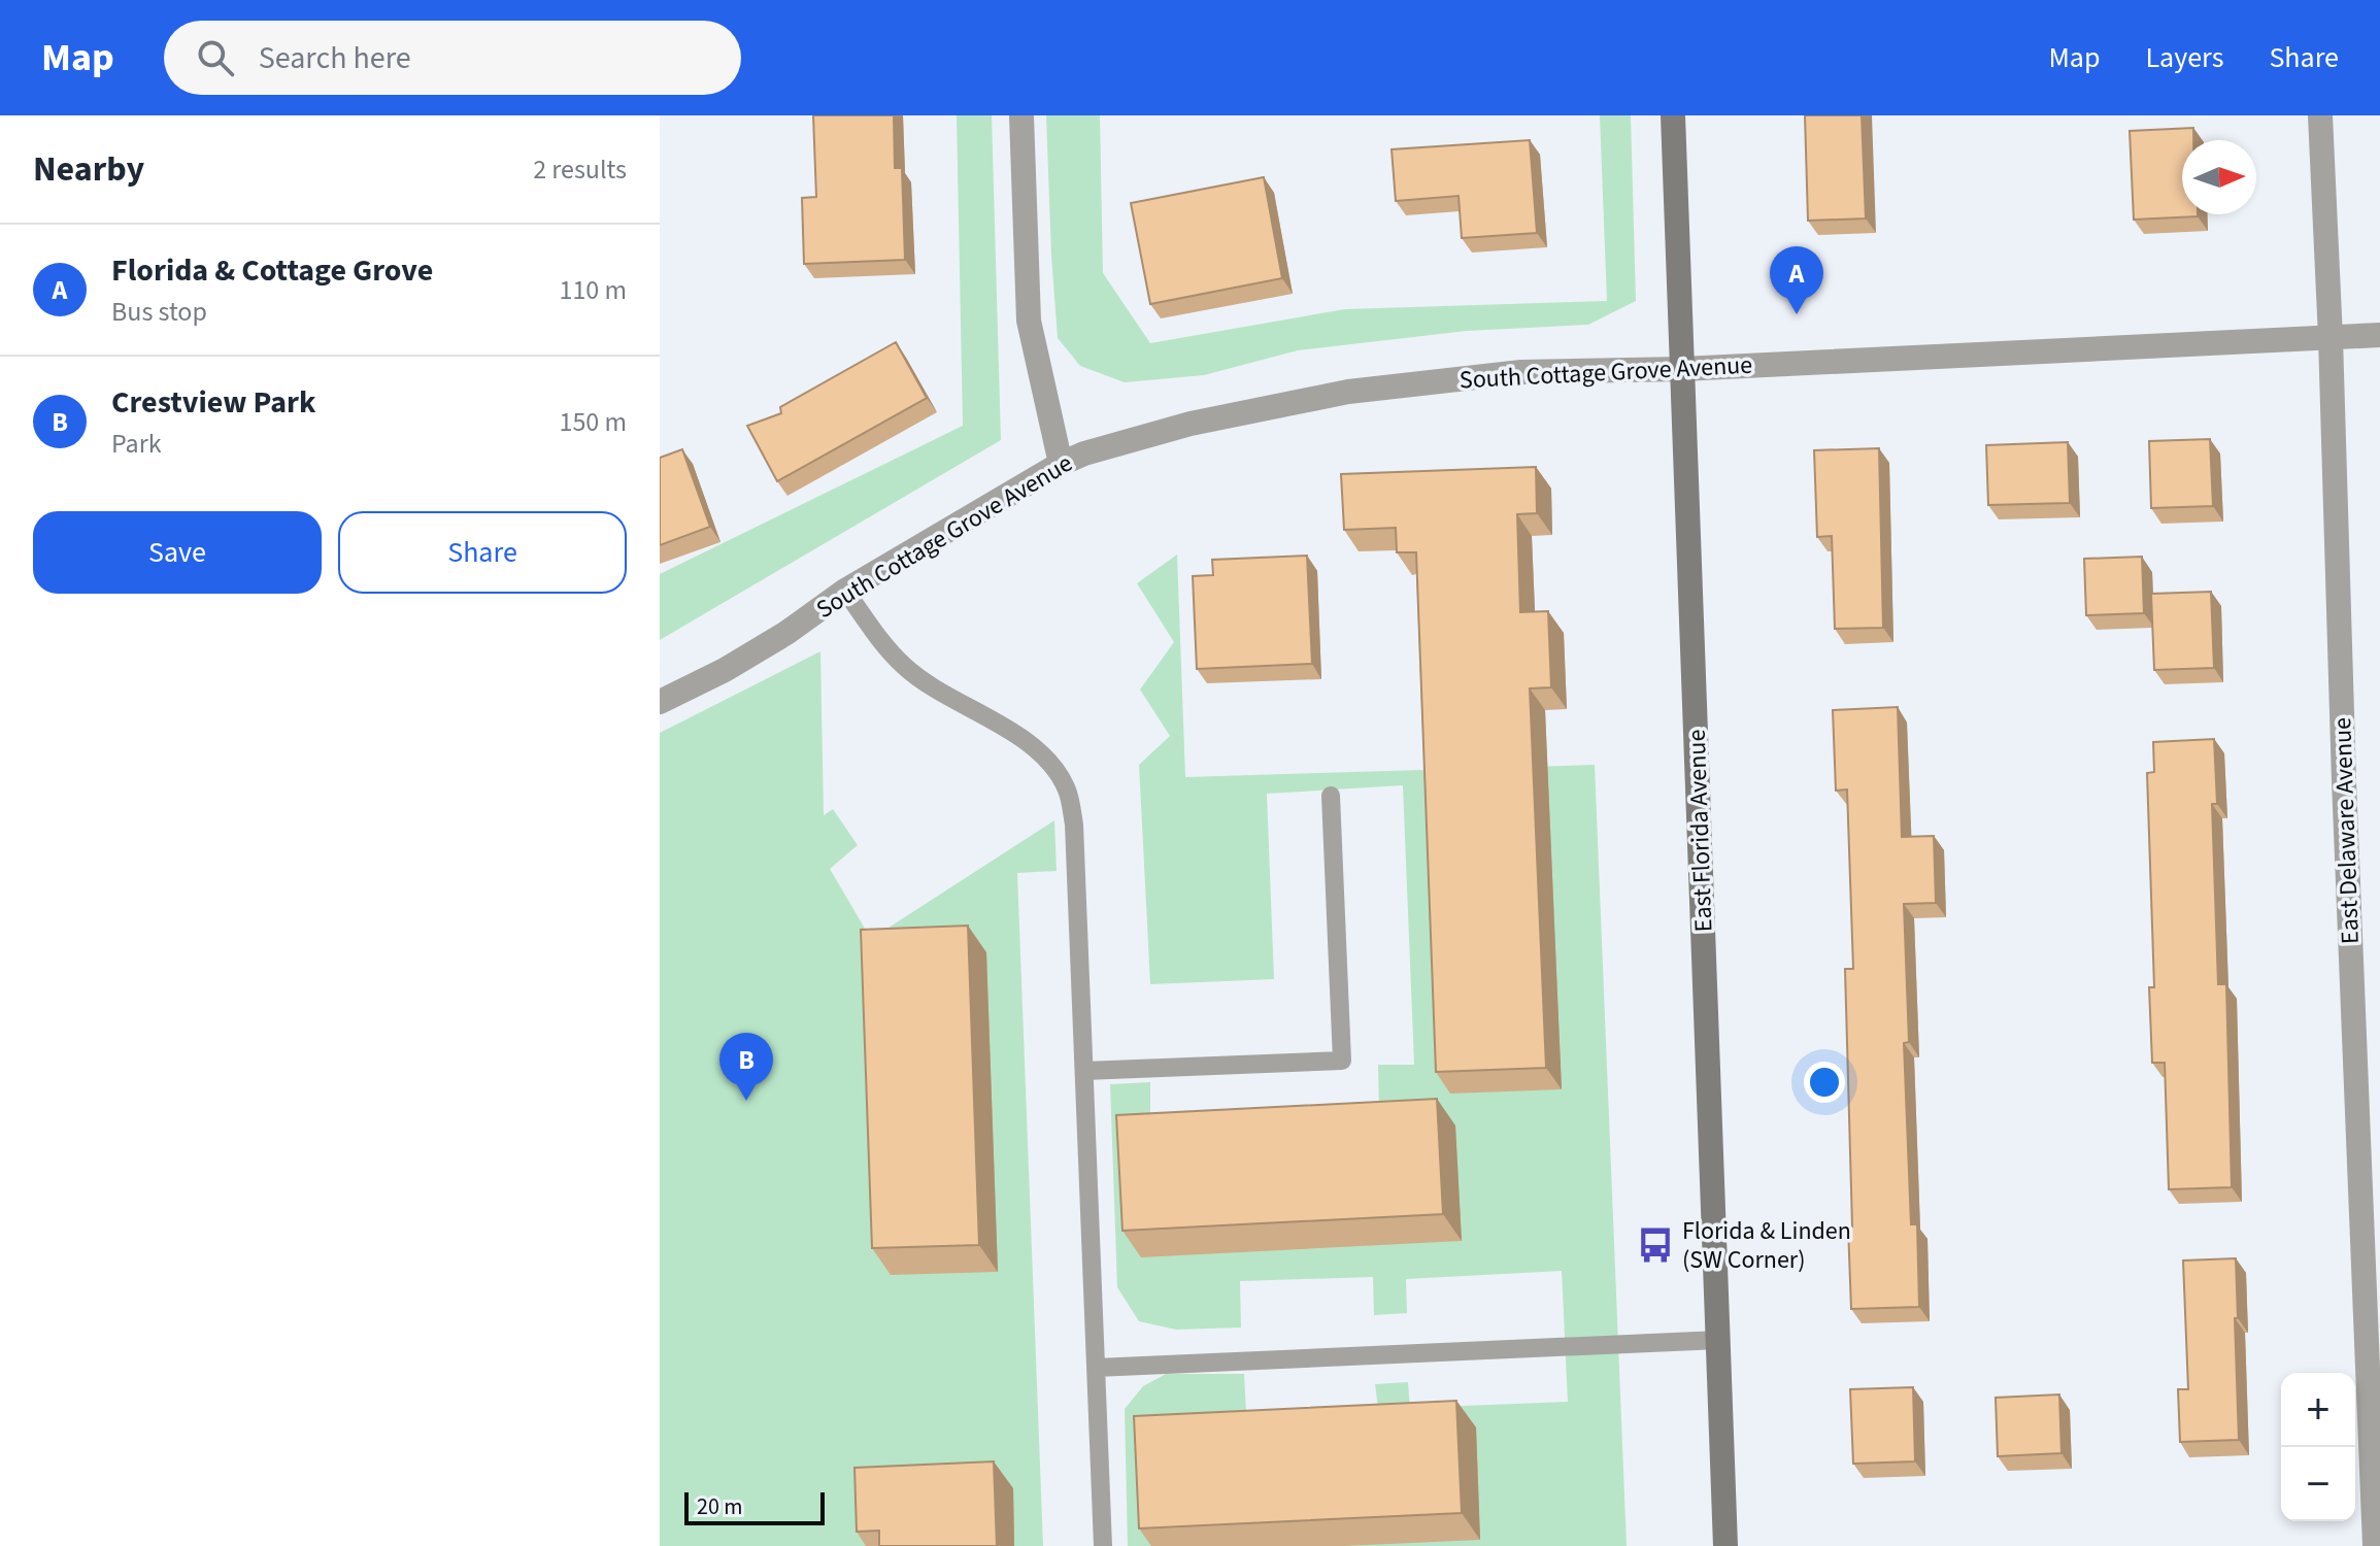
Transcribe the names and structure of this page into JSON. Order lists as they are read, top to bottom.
{
  "streets": {
    "main road": ["East Florida Avenue"],
    "street": ["South Cottage Grove Avenue", "East Delaware Avenue"]
  },
  "crossings": [
    ["South Cottage Grove Avenue", "East Florida Avenue"],
    ["South Cottage Grove Avenue", "East Delaware Avenue"]
  ],
  "places": {
    "bus stop": ["Florida & Linden (SW Corner)"]
  },
  "scale_bar": "20 m",
  "north": "right",
  "page": {
    "header": "Map",
    "search": "Search here",
    "nav": ["Map", "Layers", "Share"],
    "heading": ["Nearby", "2 results"],
    "list": [
      {
        "mark": "A",
        "name": "Florida & Cottage Grove",
        "note": "Bus stop",
        "value": "110 m"
      },
      {
        "mark": "B",
        "name": "Crestview Park",
        "note": "Park",
        "value": "150 m"
      }
    ],
    "pins": ["A", "B"],
    "buttons": ["Save", "Share"],
    "map_buttons": ["+", "−"],
    "scale": "20 m"
  }
}
